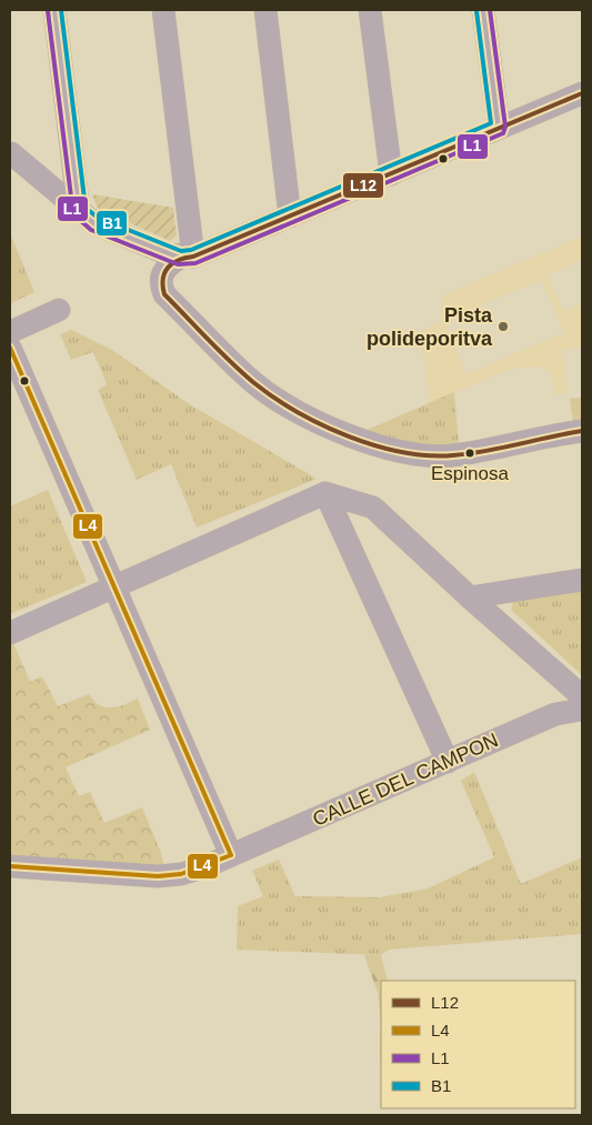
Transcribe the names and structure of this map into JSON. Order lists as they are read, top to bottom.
{
  "streets": {
    "street": ["CALLE DEL CAMPON"]
  },
  "places": ["Pista polideporitva", "Espinosa"],
  "lines": [
    "transit line L1",
    "transit line B1",
    "transit line L12",
    "transit line L4"
  ],
  "legend": [
    "L12",
    "L4",
    "L1",
    "B1"
  ]
}
